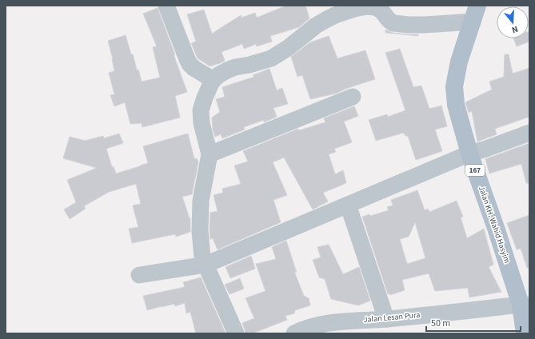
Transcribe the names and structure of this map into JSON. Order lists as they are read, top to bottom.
{
  "streets": {
    "main road": ["167", "Jalan KH. Wahid Hasyim"],
    "street": ["Jalan Lesan Pura"]
  },
  "crossings": [
    ["Jalan KH. Wahid Hasyim", "Jalan Lesan Pura"]
  ],
  "scale_bar": "50 m",
  "north": "bottom"
}
